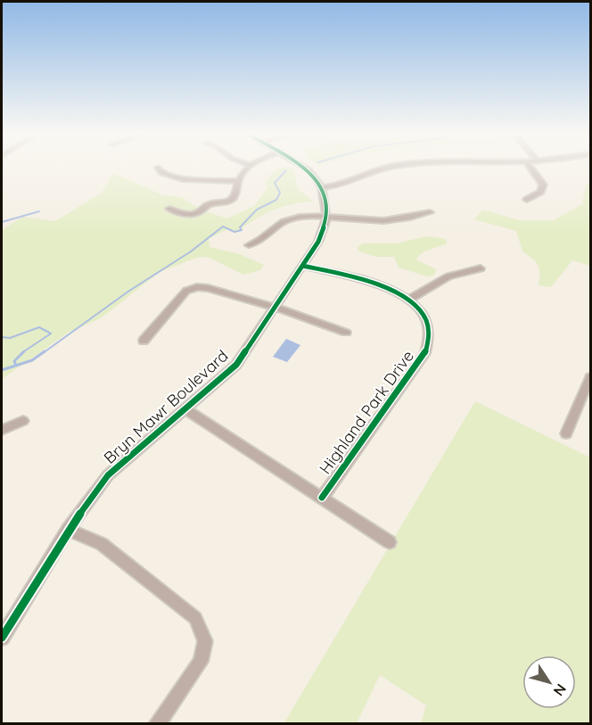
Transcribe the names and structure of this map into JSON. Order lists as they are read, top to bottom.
{
  "streets": {
    "street": ["Bryn Mawr Boulevard", "Highland Park Drive"]
  },
  "crossings": [
    ["Bryn Mawr Boulevard", "Highland Park Drive"]
  ],
  "north": "bottom right"
}
